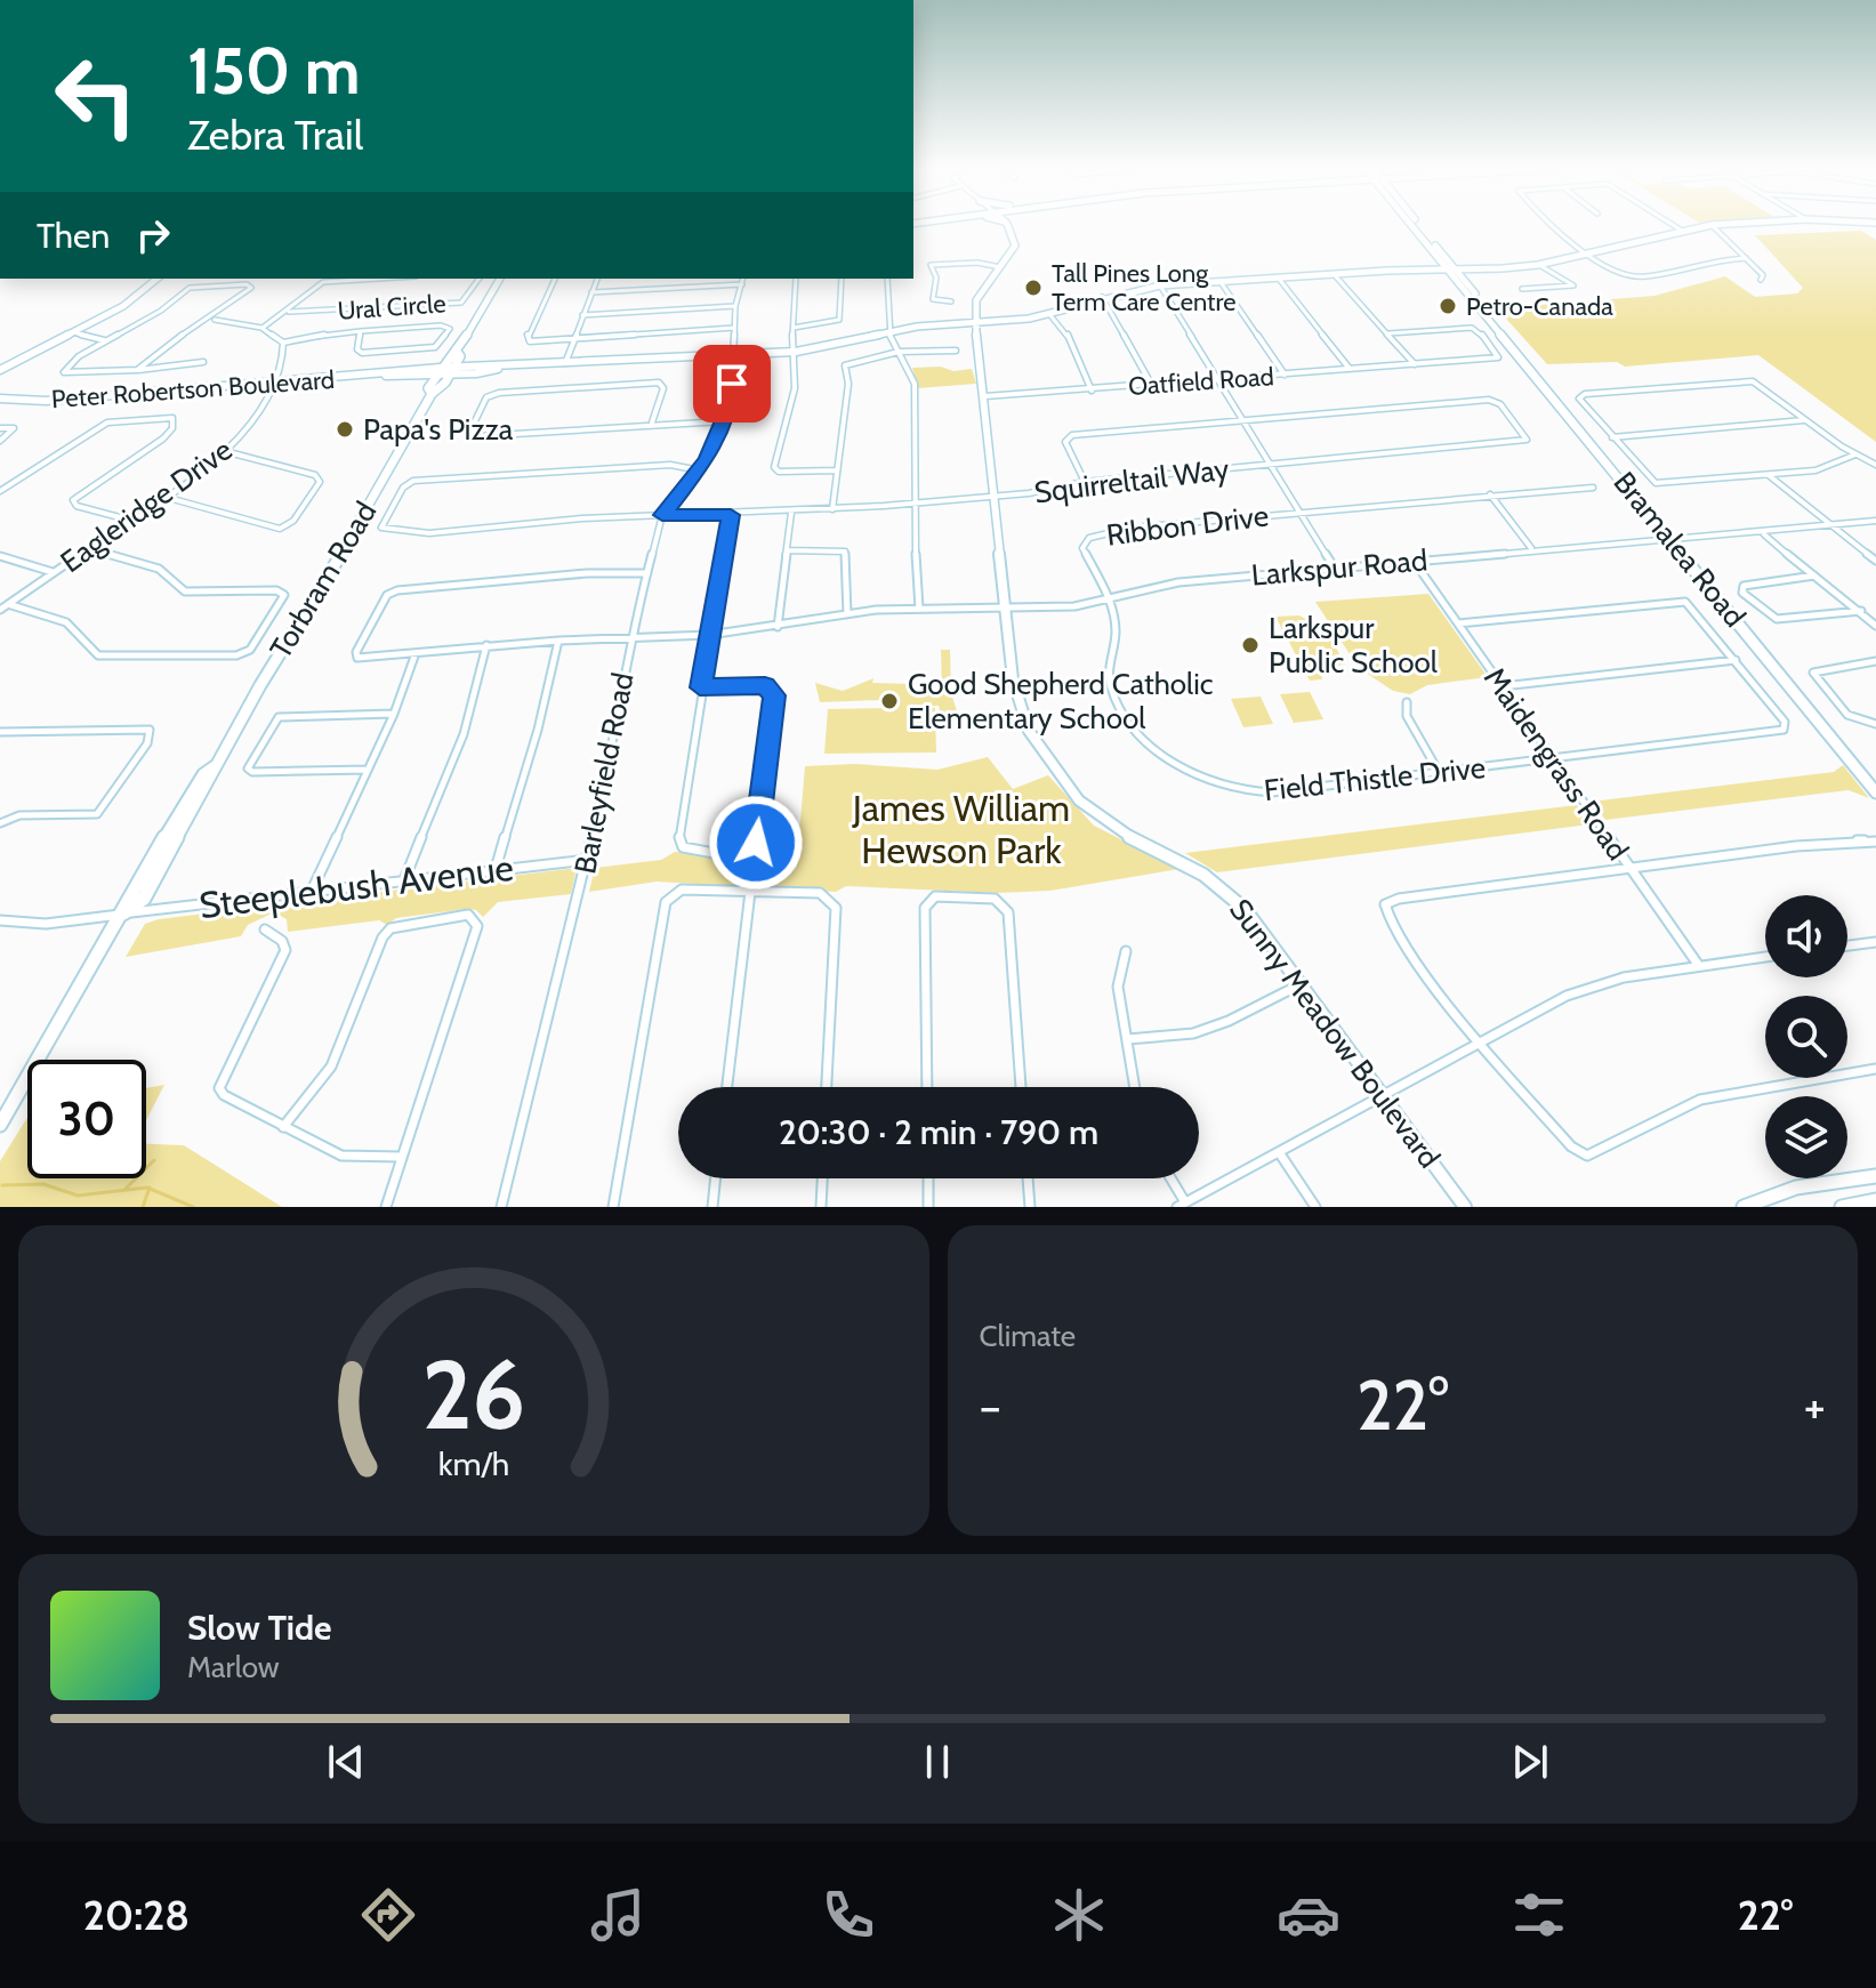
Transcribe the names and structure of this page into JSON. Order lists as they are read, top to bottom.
{
  "streets": {
    "main road": ["Bramalea Road", "Torbram Road"],
    "street": [
      "Ural Circle",
      "Oatfield Road",
      "Peter Robertson Boulevard",
      "Squirreltail Way",
      "Eagleridge Drive",
      "Ribbon Drive",
      "Larkspur Road",
      "Maidengrass Road",
      "Barleyfield Road",
      "Field Thistle Drive",
      "Steeplebush Avenue",
      "Sunny Meadow Boulevard"
    ]
  },
  "crossings": [
    ["Oatfield Road", "Sunny Meadow Boulevard"],
    ["Peter Robertson Boulevard", "Eagleridge Drive"],
    ["Peter Robertson Boulevard", "Bramalea Road"],
    ["Peter Robertson Boulevard", "Torbram Road"],
    ["Peter Robertson Boulevard", "Barleyfield Road"],
    ["Peter Robertson Boulevard", "Sunny Meadow Boulevard"],
    ["Squirreltail Way", "Barleyfield Road"],
    ["Squirreltail Way", "Sunny Meadow Boulevard"],
    ["Ribbon Drive", "Larkspur Road"],
    ["Ribbon Drive", "Field Thistle Drive"],
    ["Bramalea Road", "Larkspur Road"],
    ["Larkspur Road", "Maidengrass Road"],
    ["Larkspur Road", "Barleyfield Road"],
    ["Larkspur Road", "Field Thistle Drive"],
    ["Larkspur Road", "Sunny Meadow Boulevard"],
    ["Torbram Road", "Steeplebush Avenue"],
    ["Maidengrass Road", "Field Thistle Drive"],
    ["Barleyfield Road", "Steeplebush Avenue"]
  ],
  "parks": ["James William Hewson Park"],
  "places": [
    "Tall Pines Long Term Care Centre",
    "Petro-Canada",
    "Papa's Pizza",
    "Larkspur Public School",
    "Good Shepherd Catholic Elementary School"
  ],
  "page": {
    "turn": ["150 m", "Zebra Trail"],
    "then": "Then",
    "limit": "30",
    "trip": "20:30 · 2 min · 790 m",
    "tile": "Climate",
    "heat": ["−", "22°", "+"],
    "song": ["Slow Tide", "Marlow"],
    "tabs": ["20:28", "22°"],
    "gauge": ["26", "km/h"]
  }
}
